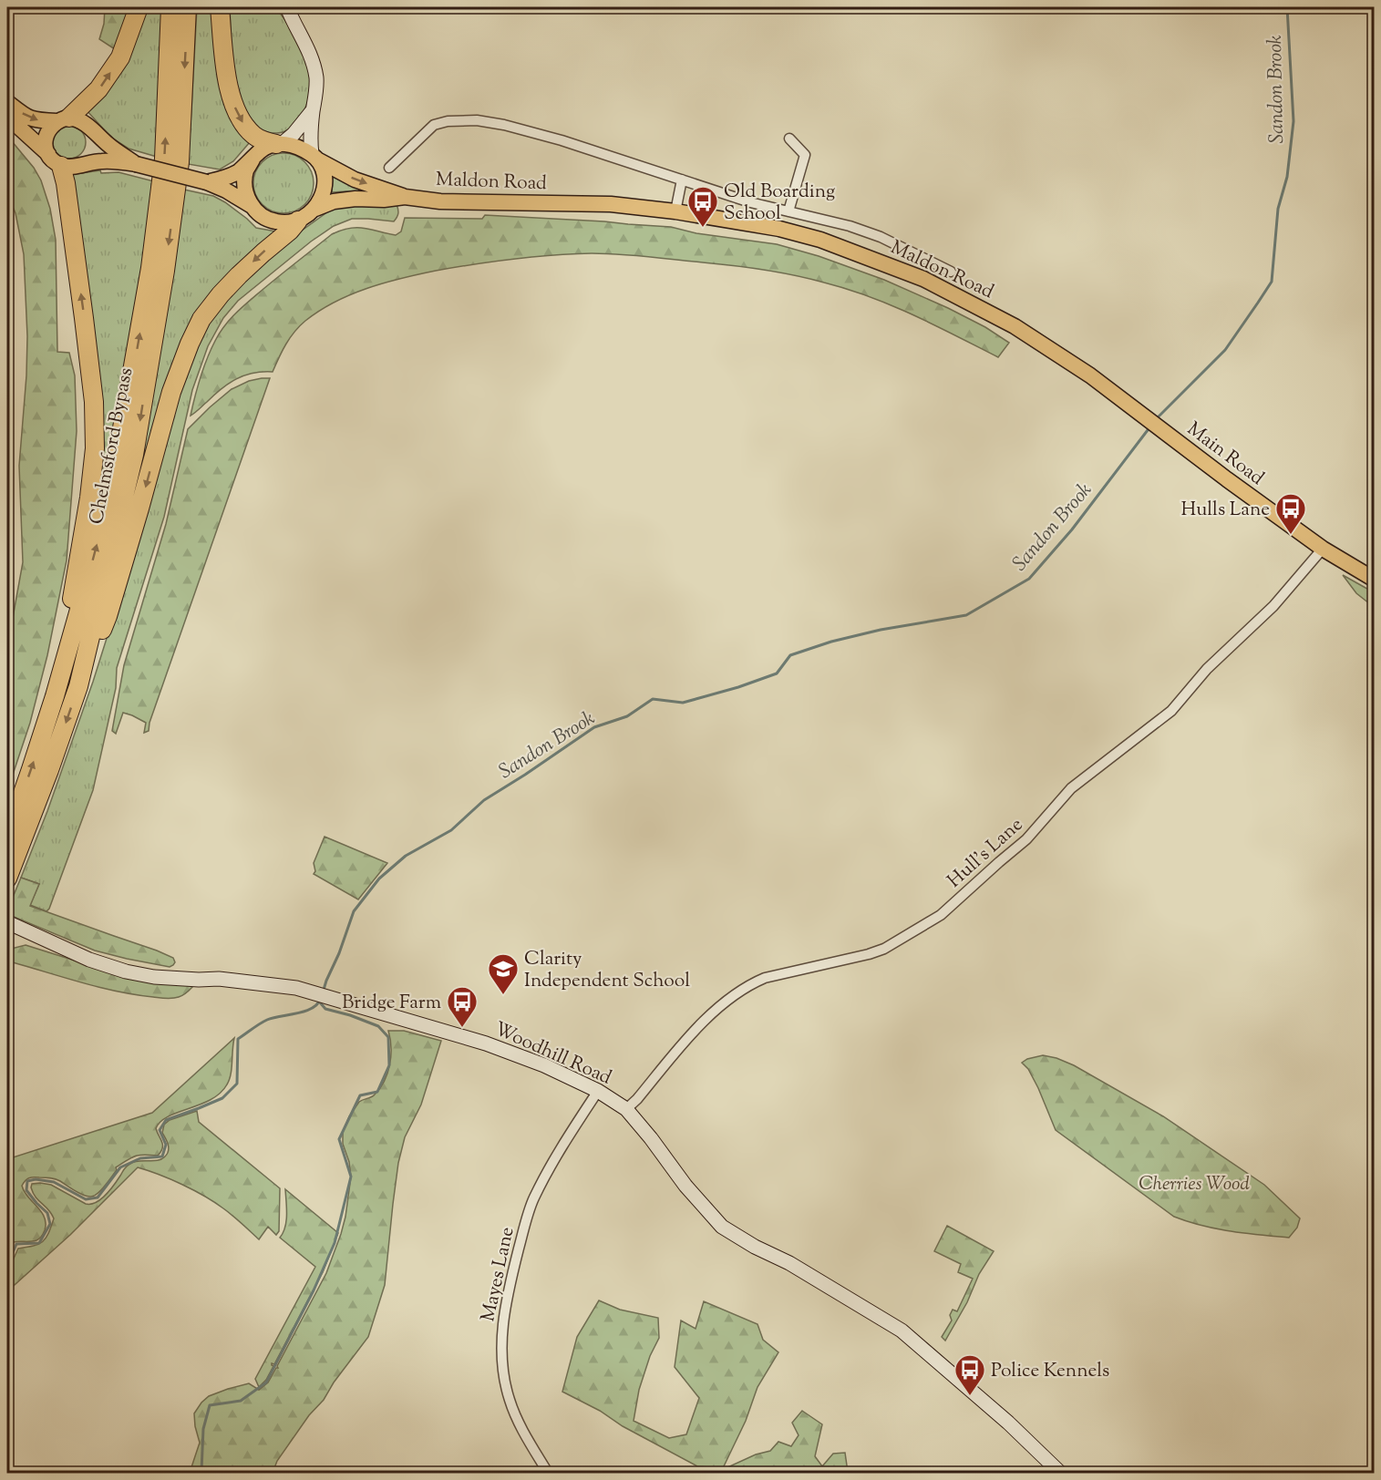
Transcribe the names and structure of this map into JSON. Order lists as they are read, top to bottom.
{
  "streets": {
    "highway": ["Chelmsford Bypass"],
    "main road": ["Maldon Road", "Main Road"],
    "street": ["Hull's Lane", "Woodhill Road", "Mayes Lane"]
  },
  "crossings": [
    ["Maldon Road", "Main Road"],
    ["Main Road", "Hull's Lane"],
    ["Hull's Lane", "Woodhill Road"],
    ["Woodhill Road", "Mayes Lane"]
  ],
  "water": ["Sandon Brook"],
  "parks": ["Cherries Wood"],
  "places": {
    "bus stop": [
      "Old Boarding School",
      "Hulls Lane",
      "Bridge Farm",
      "Police Kennels"
    ],
    "school or university": ["Clarity Independent School"]
  }
}
